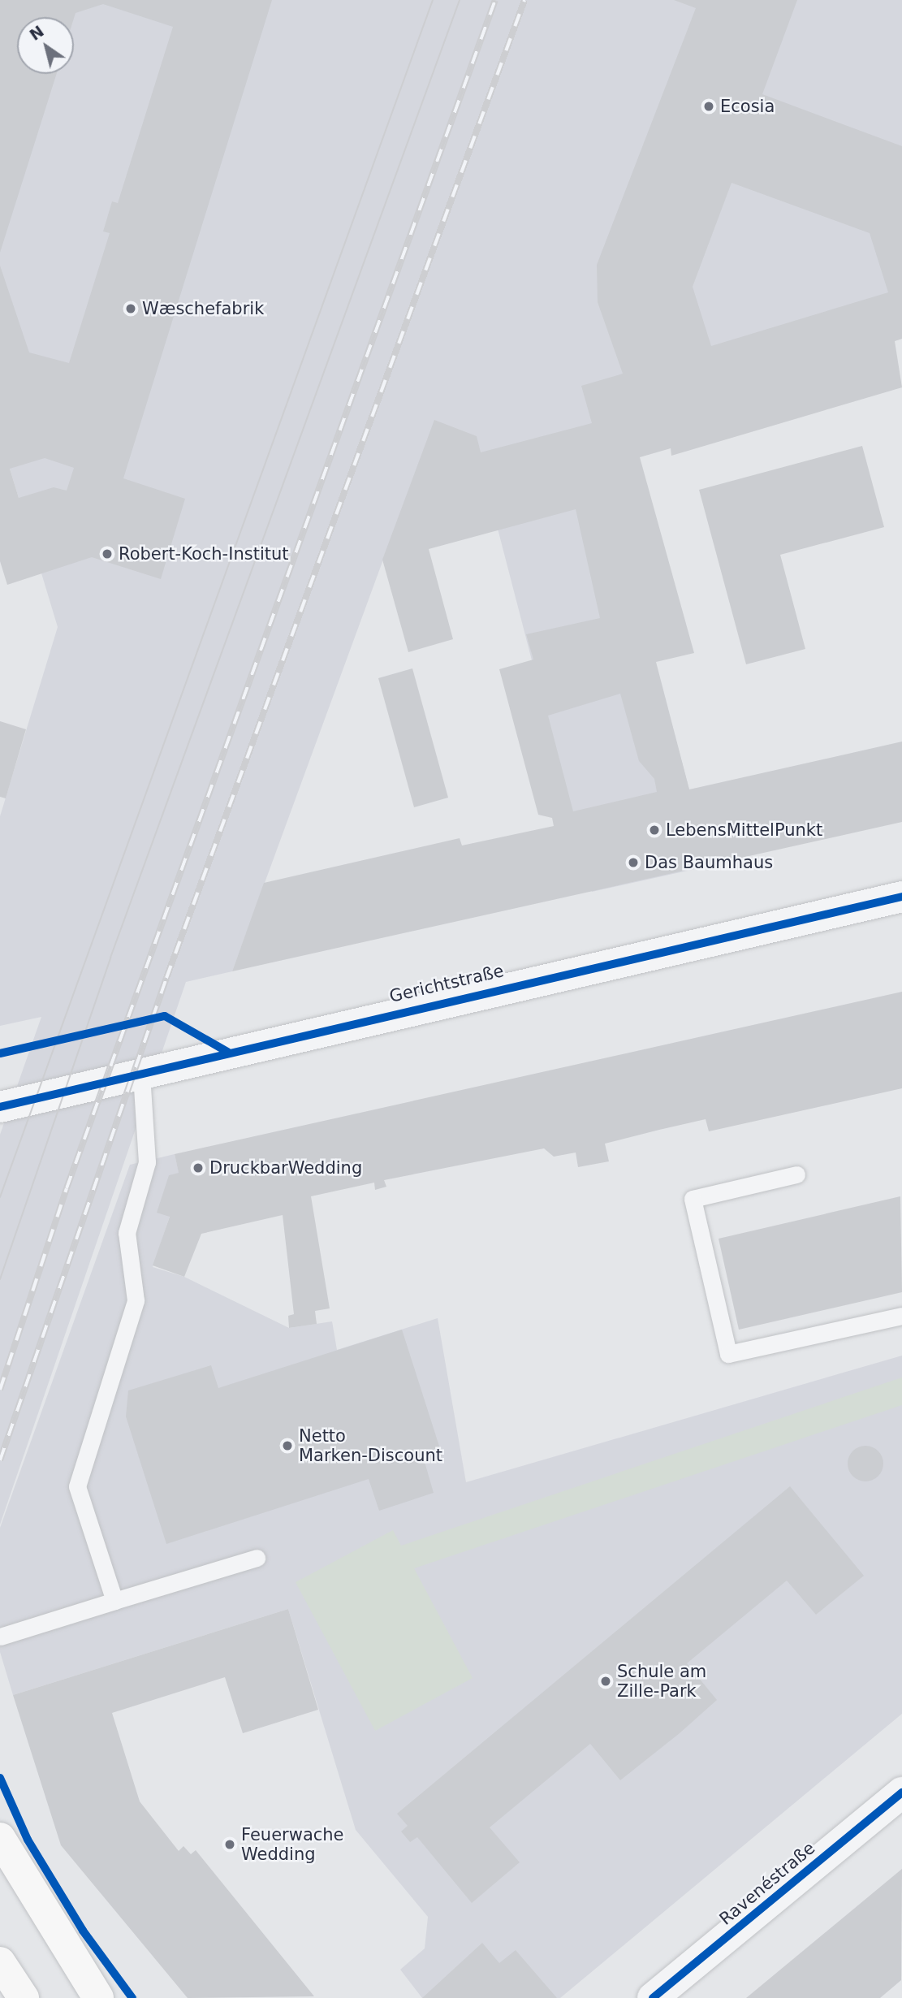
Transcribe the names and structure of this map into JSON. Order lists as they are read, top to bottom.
{
  "streets": {
    "street": ["Gerichtstraße", "Ravenéstraße"]
  },
  "places": [
    "Ecosia",
    "Wæschefabrik",
    "Robert-Koch-Institut",
    "LebensMittelPunkt",
    "Das Baumhaus",
    "DruckbarWedding",
    "Netto Marken-Discount",
    "Schule am Zille-Park",
    "Feuerwache Wedding"
  ],
  "north": "top left"
}
